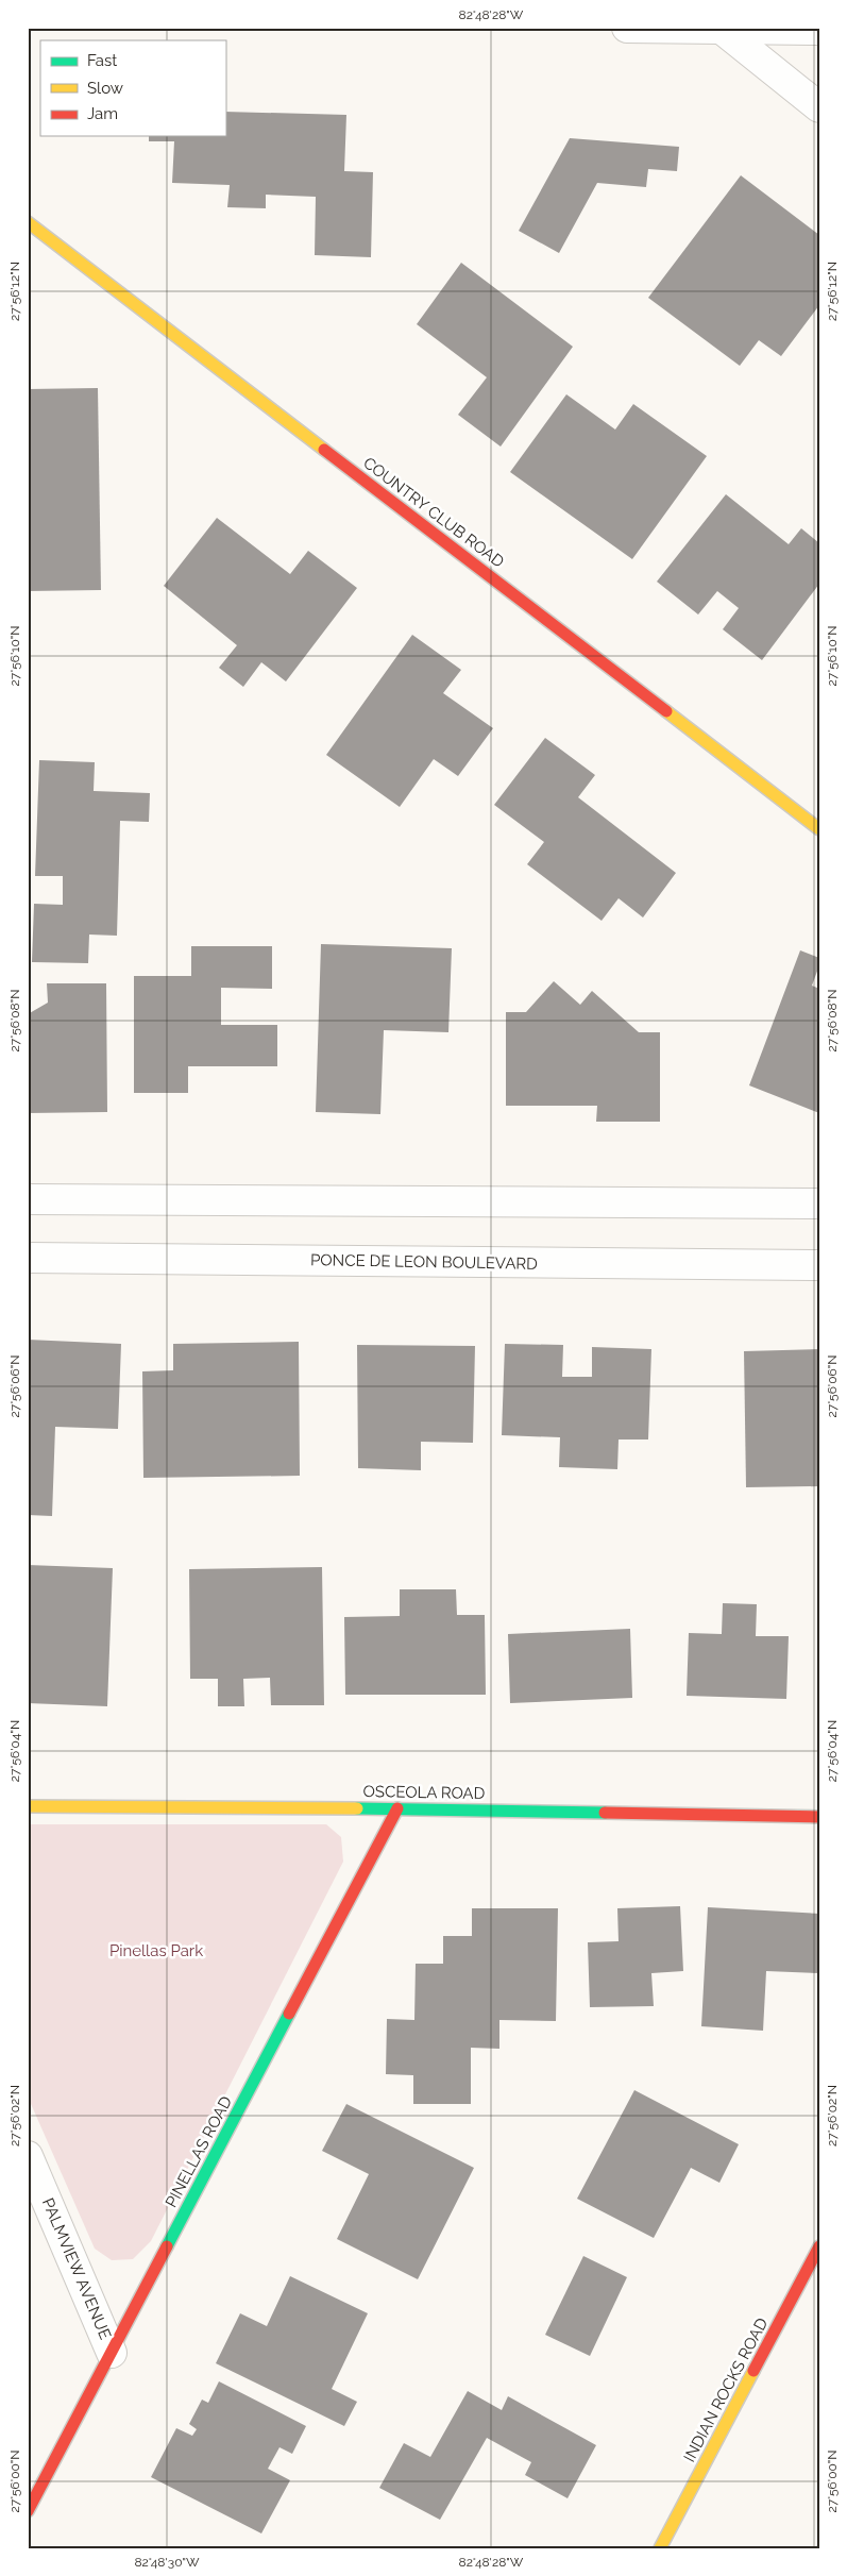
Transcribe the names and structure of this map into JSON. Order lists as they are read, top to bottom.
{
  "streets": {
    "street": [
      "COUNTRY CLUB ROAD",
      "PONCE DE LEON BOULEVARD",
      "OSCEOLA ROAD",
      "PINELLAS ROAD",
      "PALMVIEW AVENUE",
      "INDIAN ROCKS ROAD"
    ]
  },
  "crossings": [
    ["OSCEOLA ROAD", "PINELLAS ROAD"],
    ["PINELLAS ROAD", "PALMVIEW AVENUE"]
  ],
  "parks": ["Pinellas Park"],
  "legend": ["Fast", "Slow", "Jam"],
  "coordinates": [
    "82°48'28\"W",
    "27°56'12\"N",
    "27°56'10\"N",
    "27°56'08\"N",
    "27°56'06\"N",
    "27°56'04\"N",
    "27°56'02\"N",
    "27°56'00\"N",
    "82°48'30\"W"
  ]
}
